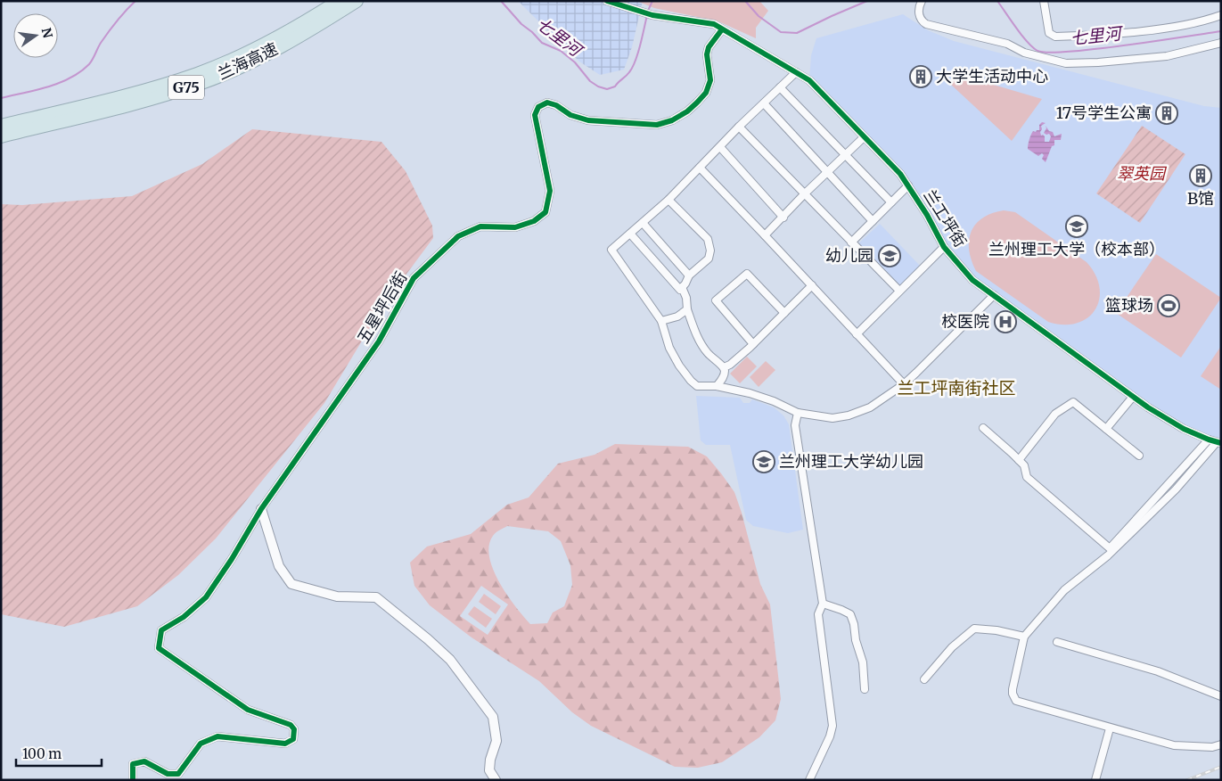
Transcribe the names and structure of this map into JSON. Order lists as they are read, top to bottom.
{
  "streets": {
    "highway": ["兰海高速", "G75"],
    "street": ["兰工坪街", "五星坪后街"]
  },
  "crossings": [
    ["兰工坪街", "五星坪后街"]
  ],
  "districts": ["兰工坪南街社区"],
  "water": ["七里河"],
  "parks": ["翠英园"],
  "places": {
    "building": ["大学生活动中心", "17号学生公寓", "B馆"],
    "school or university": ["兰州理工大学（校本部）", "幼儿园", "兰州理工大学幼儿园"],
    "sports": ["篮球场"],
    "hospital": ["校医院"]
  },
  "scale_bar": "100 m",
  "north": "right"
}
